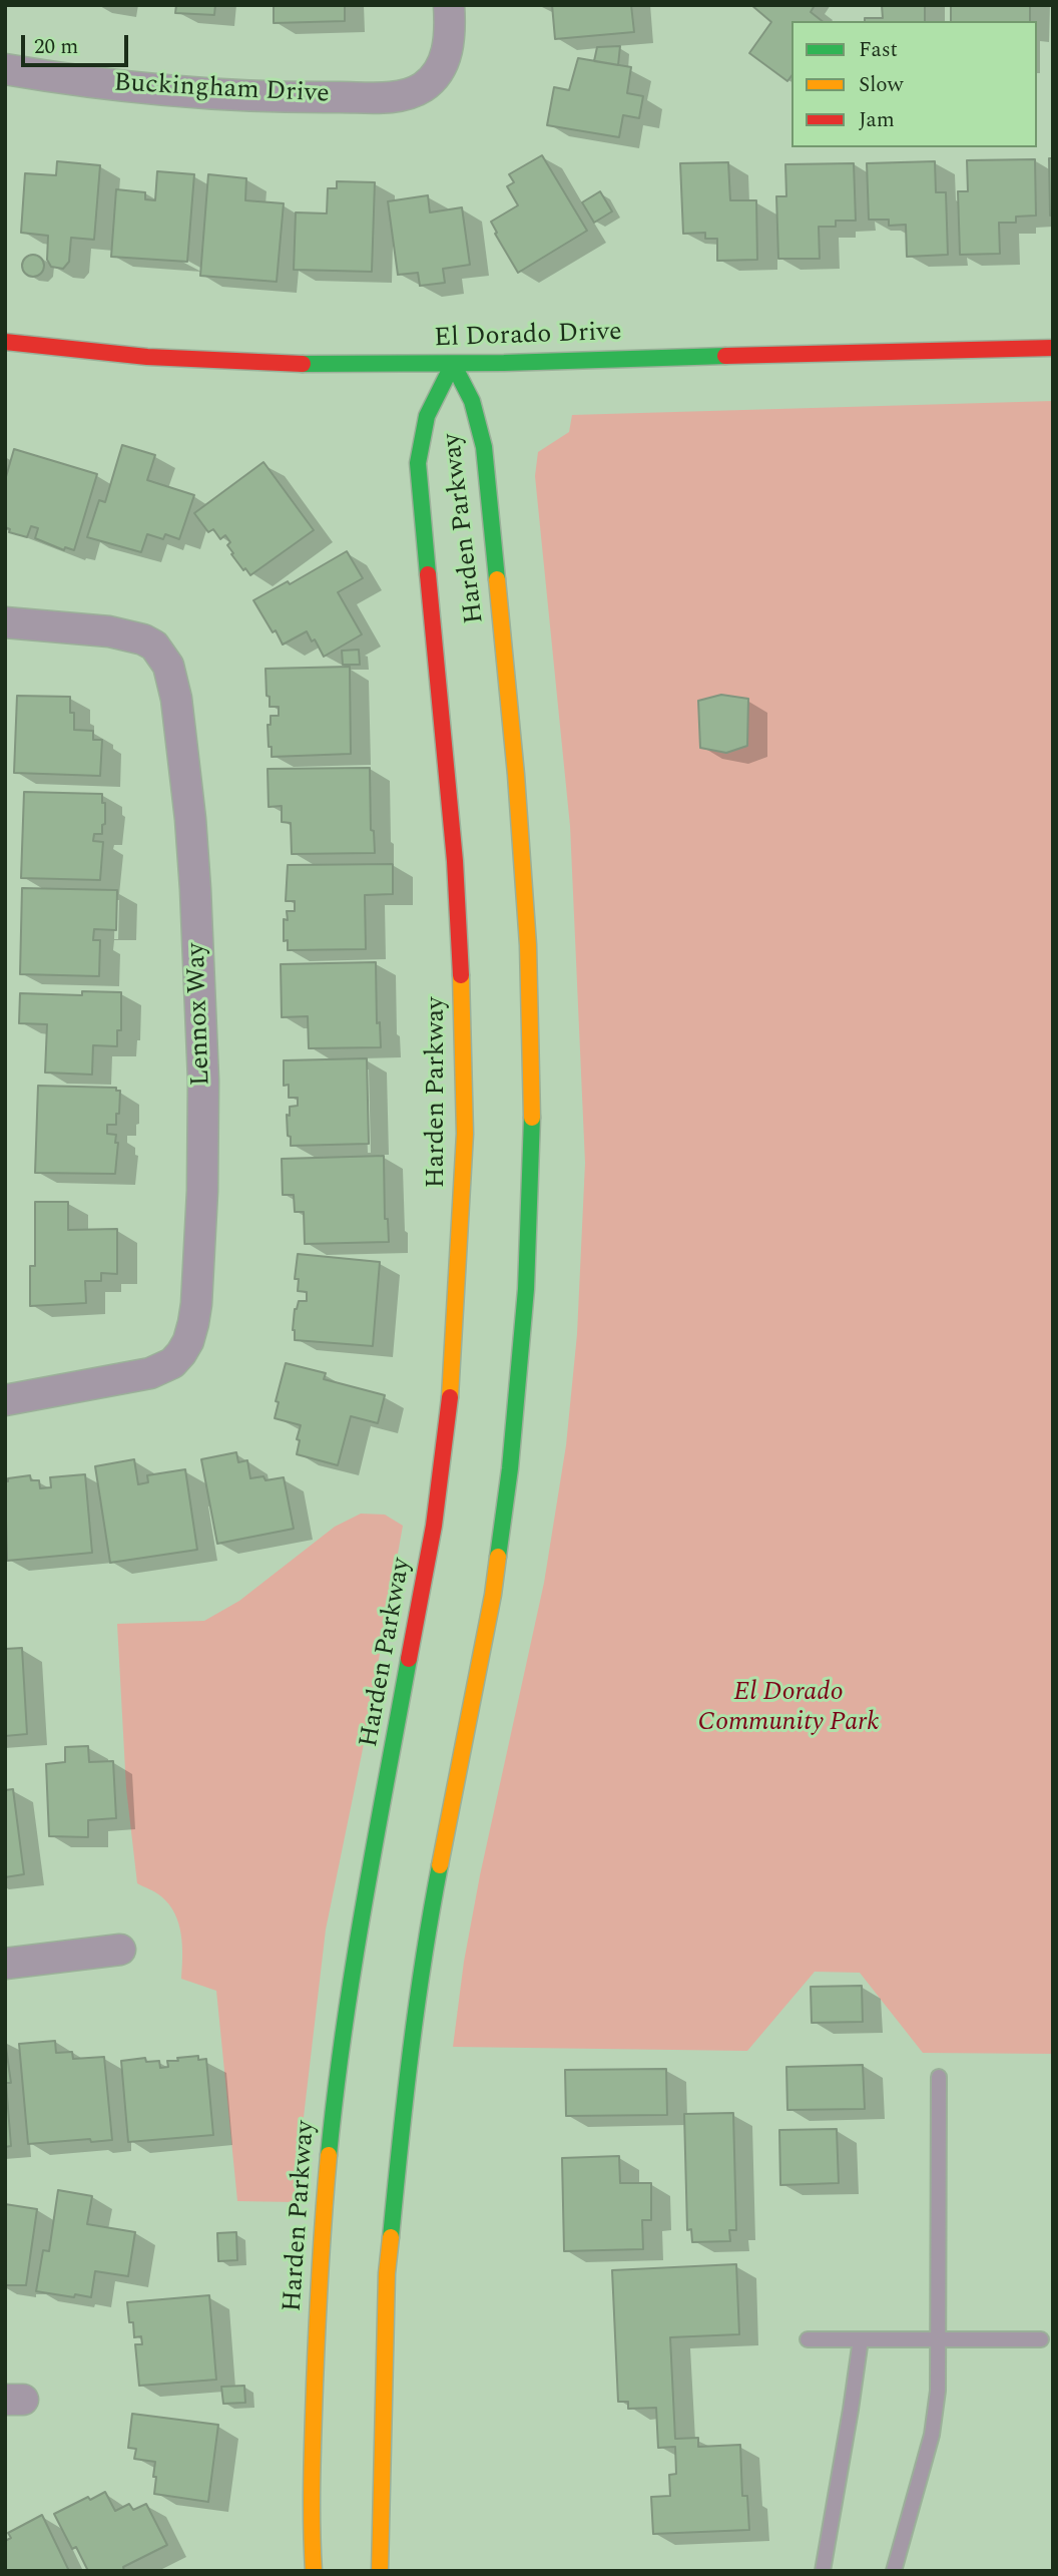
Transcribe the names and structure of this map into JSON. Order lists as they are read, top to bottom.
{
  "streets": {
    "street": [
      "Buckingham Drive",
      "El Dorado Drive",
      "Harden Parkway",
      "Lennox Way"
    ]
  },
  "crossings": [
    ["El Dorado Drive", "Harden Parkway"]
  ],
  "parks": ["El Dorado Community Park"],
  "legend": ["Fast", "Slow", "Jam"],
  "scale_bar": "20 m"
}
